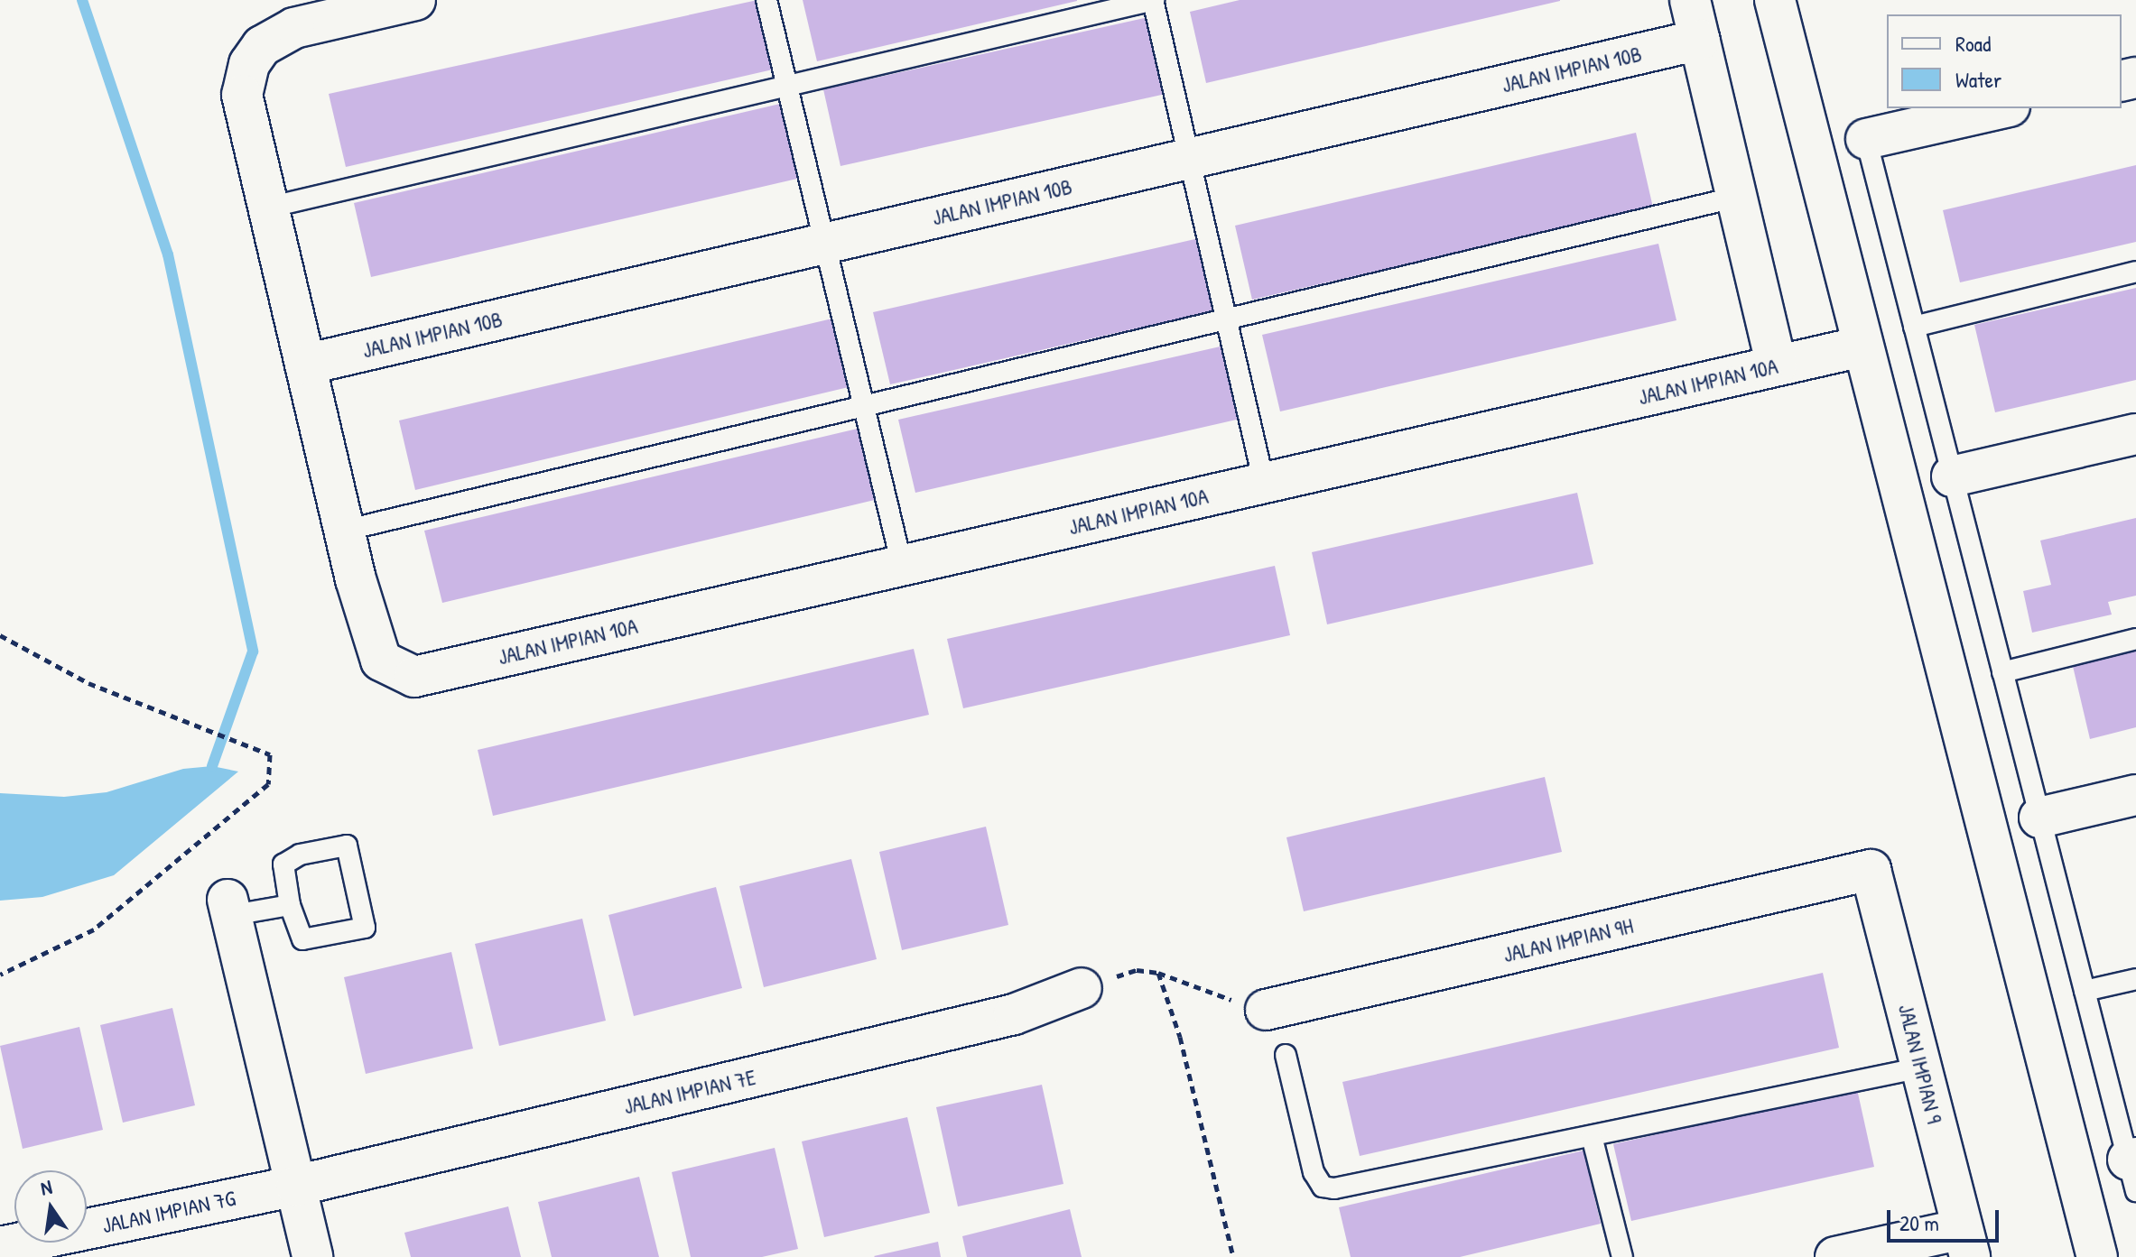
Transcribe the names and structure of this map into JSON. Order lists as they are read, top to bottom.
{
  "streets": {
    "street": [
      "JALAN IMPIAN 10B",
      "JALAN IMPIAN 10A",
      "JALAN IMPIAN 9H",
      "JALAN IMPIAN 9",
      "JALAN IMPIAN 7E",
      "JALAN IMPIAN 7G"
    ]
  },
  "crossings": [
    ["JALAN IMPIAN 9H", "JALAN IMPIAN 9"],
    ["JALAN IMPIAN 7E", "JALAN IMPIAN 7G"]
  ],
  "legend": ["Road", "Water"],
  "scale_bar": "20 m",
  "north": "top"
}
